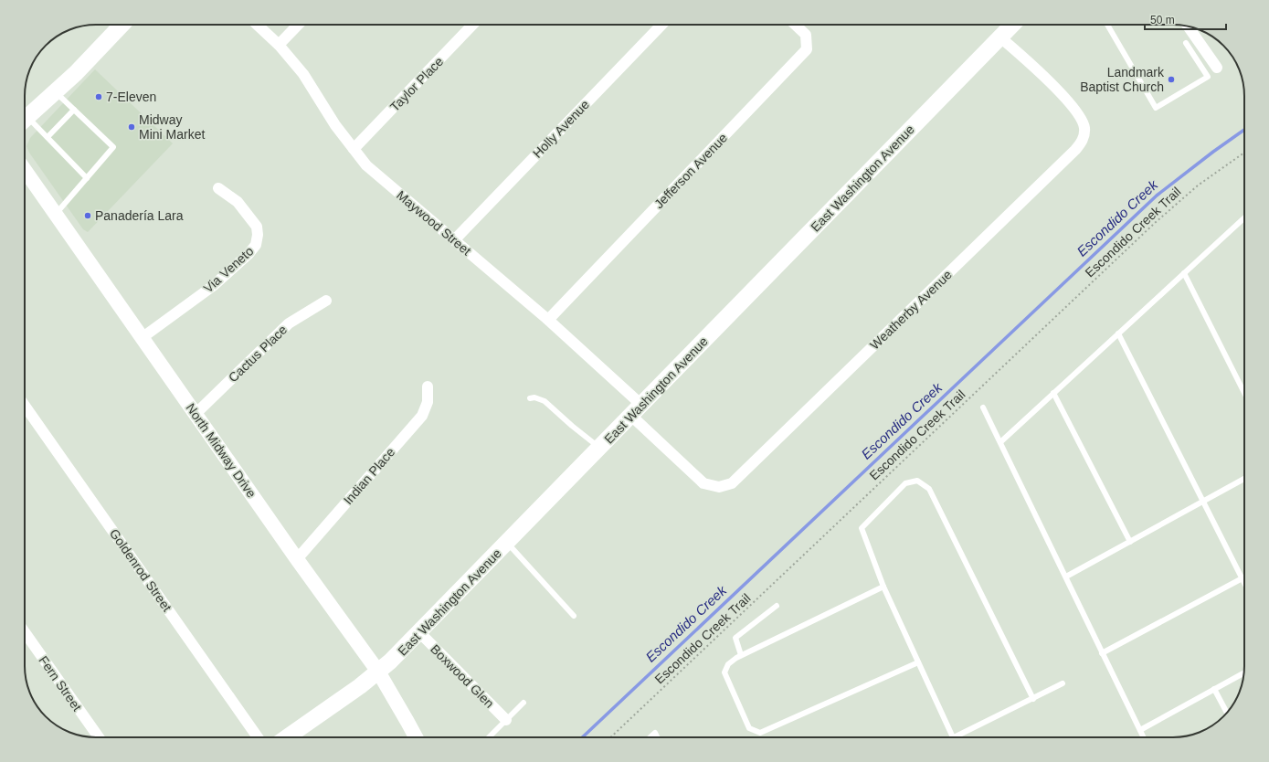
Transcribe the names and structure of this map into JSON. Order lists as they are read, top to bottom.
{
  "streets": {
    "main road": ["East Washington Avenue"],
    "street": [
      "Taylor Place",
      "Holly Avenue",
      "Jefferson Avenue",
      "Maywood Street",
      "Via Veneto",
      "Weatherby Avenue",
      "Cactus Place",
      "North Midway Drive",
      "Indian Place",
      "Goldenrod Street",
      "Boxwood Glen",
      "Fern Street"
    ],
    "path": ["Escondido Creek Trail"]
  },
  "crossings": [
    ["Taylor Place", "Maywood Street"],
    ["Holly Avenue", "Maywood Street"],
    ["Jefferson Avenue", "Maywood Street"],
    ["East Washington Avenue", "Maywood Street"],
    ["East Washington Avenue", "Weatherby Avenue"],
    ["East Washington Avenue", "North Midway Drive"],
    ["East Washington Avenue", "Boxwood Glen"],
    ["Maywood Street", "Weatherby Avenue"],
    ["Via Veneto", "North Midway Drive"],
    ["Cactus Place", "North Midway Drive"],
    ["North Midway Drive", "Indian Place"]
  ],
  "water": ["Escondido Creek"],
  "places": [
    "Landmark Baptist Church",
    "7-Eleven",
    "Midway Mini Market",
    "Panadería Lara"
  ],
  "scale_bar": "50 m"
}
